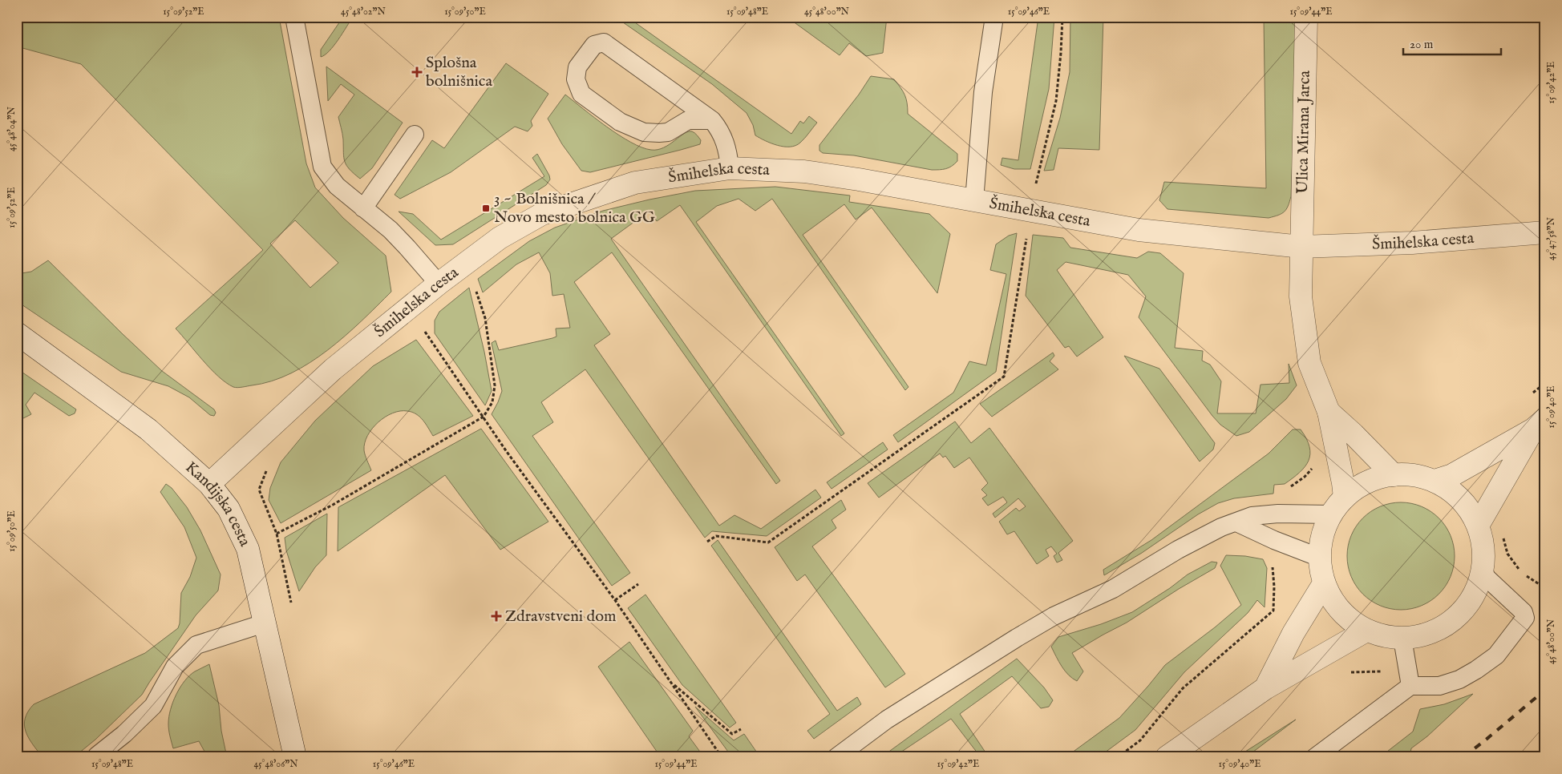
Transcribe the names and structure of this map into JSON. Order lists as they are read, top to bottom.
{
  "streets": {
    "street": ["Ulica Mirana Jarca", "Šmihelska cesta", "Kandijska cesta"]
  },
  "crossings": [
    ["Ulica Mirana Jarca", "Šmihelska cesta"],
    ["Šmihelska cesta", "Kandijska cesta"]
  ],
  "places": {
    "health": ["Splošna bolnišnica", "Zdravstveni dom"],
    "transit": ["3 ~ Bolnišnica / Novo mesto bolnica GG"]
  },
  "scale_bar": "20 m",
  "coordinates": [
    "15°09'52\"E",
    "45°48'02\"N",
    "15°09'50\"E",
    "15°09'48\"E",
    "45°48'00\"N",
    "15°09'46\"E",
    "15°09'44\"E",
    "15°09'42\"E",
    "45°48'04\"N",
    "45°47'58\"N",
    "15°09'40\"E",
    "45°48'06\"N"
  ]
}
